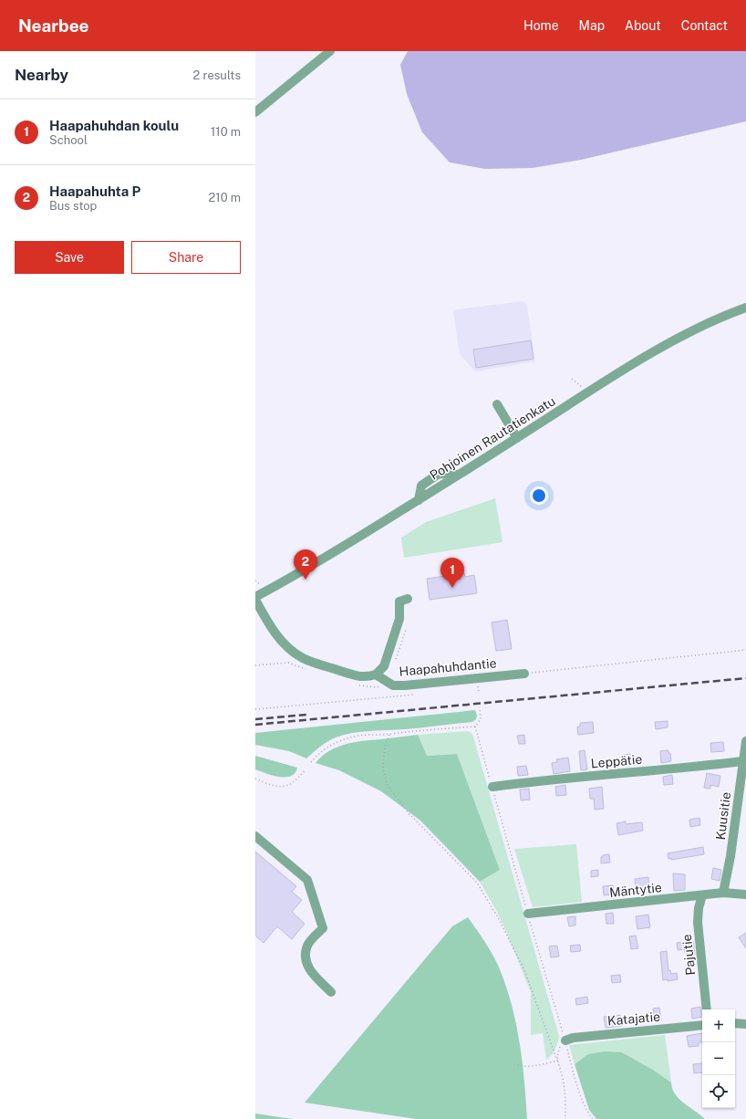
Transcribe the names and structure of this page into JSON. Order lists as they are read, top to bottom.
{
  "streets": {
    "street": [
      "Pohjoinen Rautatienkatu",
      "Haapahuhdantie",
      "Leppätie",
      "Kuusitie",
      "Mäntytie",
      "Pajutie",
      "Katajatie"
    ]
  },
  "crossings": [
    ["Leppätie", "Kuusitie"],
    ["Kuusitie", "Mäntytie"],
    ["Mäntytie", "Pajutie"]
  ],
  "page": {
    "header": "Nearbee",
    "nav": [
      "Home",
      "Map",
      "About",
      "Contact"
    ],
    "heading": ["Nearby", "2 results"],
    "list": [
      {
        "mark": "1",
        "name": "Haapahuhdan koulu",
        "note": "School",
        "value": "110 m"
      },
      {
        "mark": "2",
        "name": "Haapahuhta P",
        "note": "Bus stop",
        "value": "210 m"
      }
    ],
    "buttons": ["Save", "Share"],
    "pins": ["2", "1"],
    "map_buttons": ["+", "−"]
  }
}
